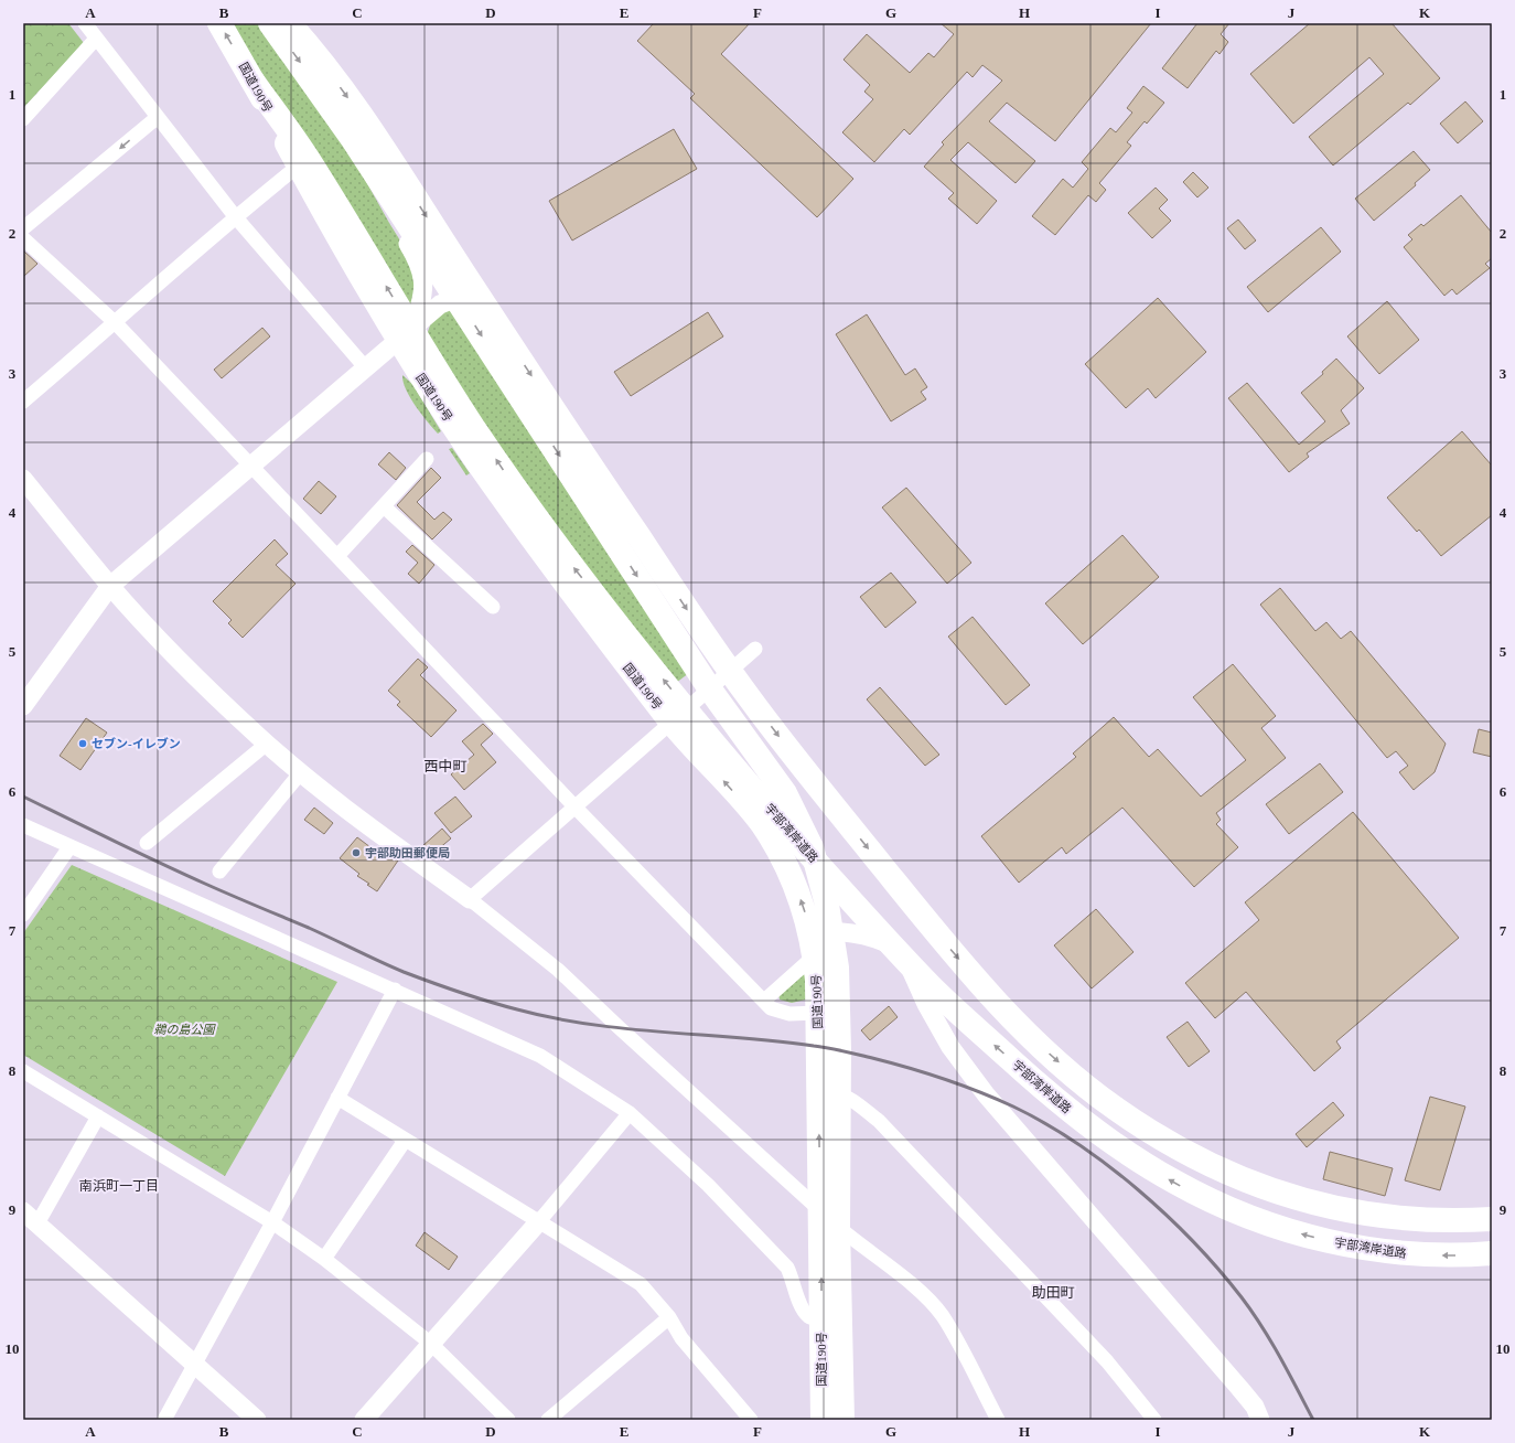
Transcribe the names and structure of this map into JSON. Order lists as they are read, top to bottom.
{
  "streets": {
    "highway": ["国道190号", "宇部湾岸道路"]
  },
  "crossings": [
    ["国道190号", "宇部湾岸道路"]
  ],
  "districts": ["西中町", "南浜町一丁目", "助田町"],
  "parks": ["鵜の島公園"],
  "places": ["セブン-イレブン", "宇部助田郵便局"],
  "grid": {
    "columns": [
      "A",
      "B",
      "C",
      "D",
      "E",
      "F",
      "G",
      "H",
      "I",
      "J",
      "K"
    ],
    "rows": [
      "1",
      "2",
      "3",
      "4",
      "5",
      "6",
      "7",
      "8",
      "9",
      "10"
    ]
  }
}
